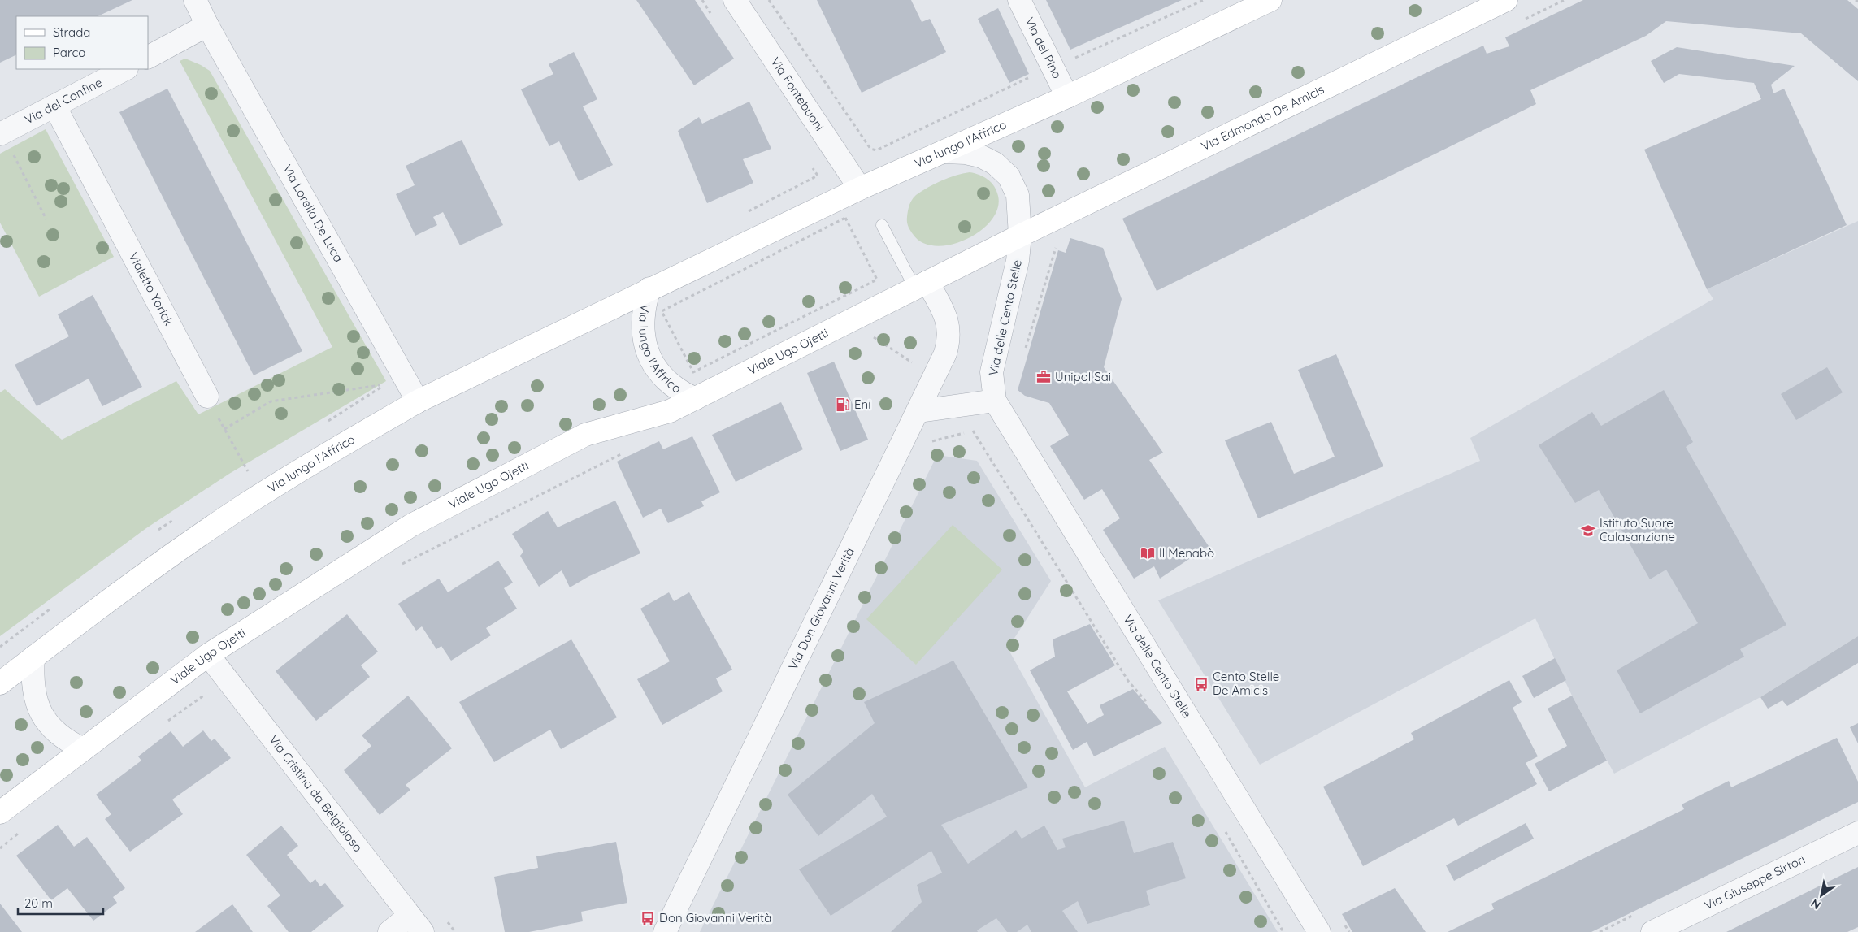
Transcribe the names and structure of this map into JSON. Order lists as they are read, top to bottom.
{
  "streets": {
    "main road": ["Via Edmondo De Amicis", "Via lungo l'Affrico", "Viale Ugo Ojetti"],
    "street": [
      "Via del Pino",
      "Via Fontebuoni",
      "Via del Confine",
      "Via Lorella De Luca",
      "Vialetto Yorick",
      "Via delle Cento Stelle",
      "Via Don Giovanni Verità",
      "Via Cristina da Belgioioso",
      "Via Giuseppe Sirtori"
    ]
  },
  "crossings": [
    ["Via del Pino", "Via lungo l'Affrico"],
    ["Via Fontebuoni", "Via lungo l'Affrico"],
    ["Via del Confine", "Vialetto Yorick"],
    ["Via Edmondo De Amicis", "Via lungo l'Affrico"],
    ["Via Edmondo De Amicis", "Via delle Cento Stelle"],
    ["Via Edmondo De Amicis", "Viale Ugo Ojetti"],
    ["Via lungo l'Affrico", "Via Lorella De Luca"],
    ["Via lungo l'Affrico", "Via delle Cento Stelle"],
    ["Via lungo l'Affrico", "Viale Ugo Ojetti"],
    ["Via delle Cento Stelle", "Viale Ugo Ojetti"],
    ["Viale Ugo Ojetti", "Via Don Giovanni Verità"],
    ["Viale Ugo Ojetti", "Via Cristina da Belgioioso"]
  ],
  "places": {
    "office": ["Unipol Sai"],
    "fuel station": ["Eni"],
    "school or university": ["Istituto Suore Calasanziane"],
    "library": ["Il Menabò"],
    "bus stop": ["Cento Stelle De Amicis", "Don Giovanni Verità"]
  },
  "legend": ["Strada", "Parco"],
  "scale_bar": "20 m",
  "north": "bottom left"
}
